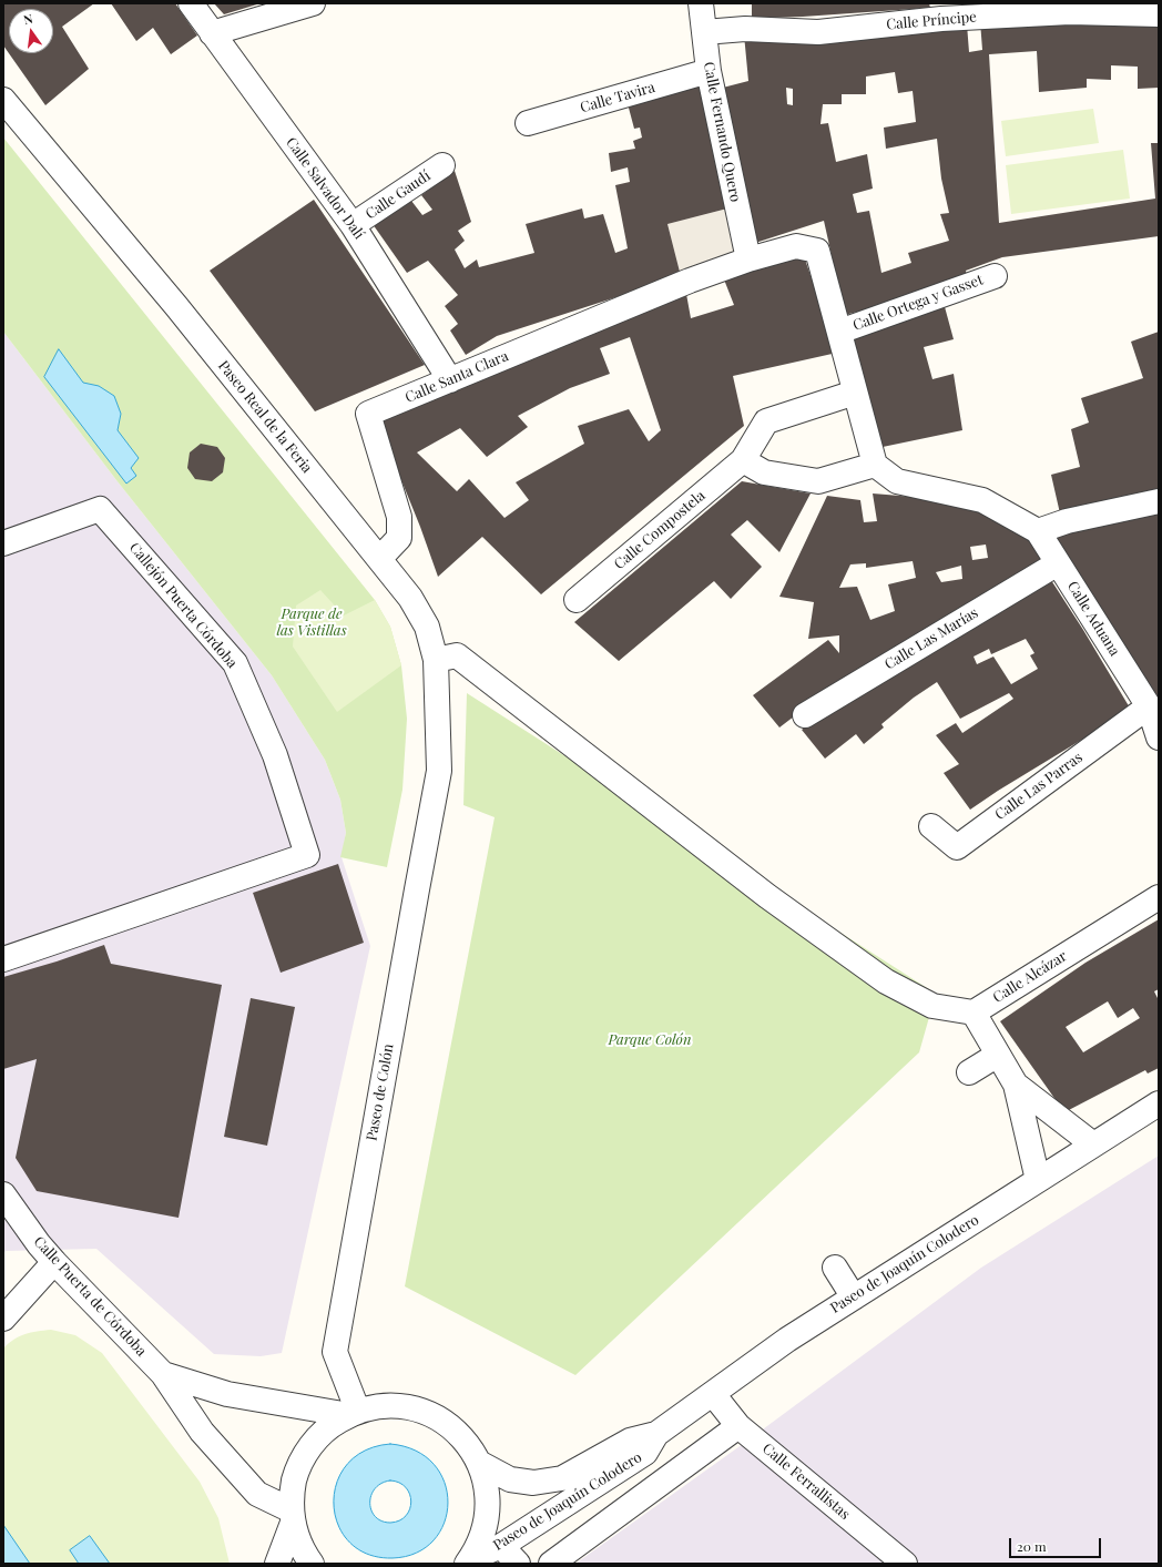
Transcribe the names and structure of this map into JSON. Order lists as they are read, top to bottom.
{
  "streets": {
    "street": [
      "Calle Príncipe",
      "Calle Tavira",
      "Calle Fernando Quero",
      "Calle Salvador Dalí",
      "Calle Gaudí",
      "Calle Ortega y Gasset",
      "Calle Santa Clara",
      "Paseo Real de la Feria",
      "Calle Compostela",
      "Callejón Puerta Córdoba",
      "Calle Aduana",
      "Calle Las Marías",
      "Calle Las Parras",
      "Calle Alcázar",
      "Paseo de Colón",
      "Paseo de Joaquín Colodero",
      "Calle Puerta de Córdoba",
      "Calle Ferrallistas"
    ]
  },
  "crossings": [
    ["Calle Príncipe", "Calle Fernando Quero"],
    ["Calle Tavira", "Calle Fernando Quero"],
    ["Calle Fernando Quero", "Calle Santa Clara"],
    ["Calle Salvador Dalí", "Calle Gaudí"],
    ["Calle Salvador Dalí", "Calle Santa Clara"],
    ["Calle Ortega y Gasset", "Calle Santa Clara"],
    ["Calle Ortega y Gasset", "Calle Compostela"],
    ["Calle Santa Clara", "Paseo Real de la Feria"],
    ["Paseo Real de la Feria", "Paseo de Colón"],
    ["Calle Aduana", "Calle Las Marías"],
    ["Calle Aduana", "Calle Las Parras"],
    ["Paseo de Colón", "Calle Puerta de Córdoba"],
    ["Paseo de Joaquín Colodero", "Calle Ferrallistas"]
  ],
  "parks": ["Parque de las Vistillas", "Parque Colón"],
  "scale_bar": "20 m",
  "north": "top"
}
